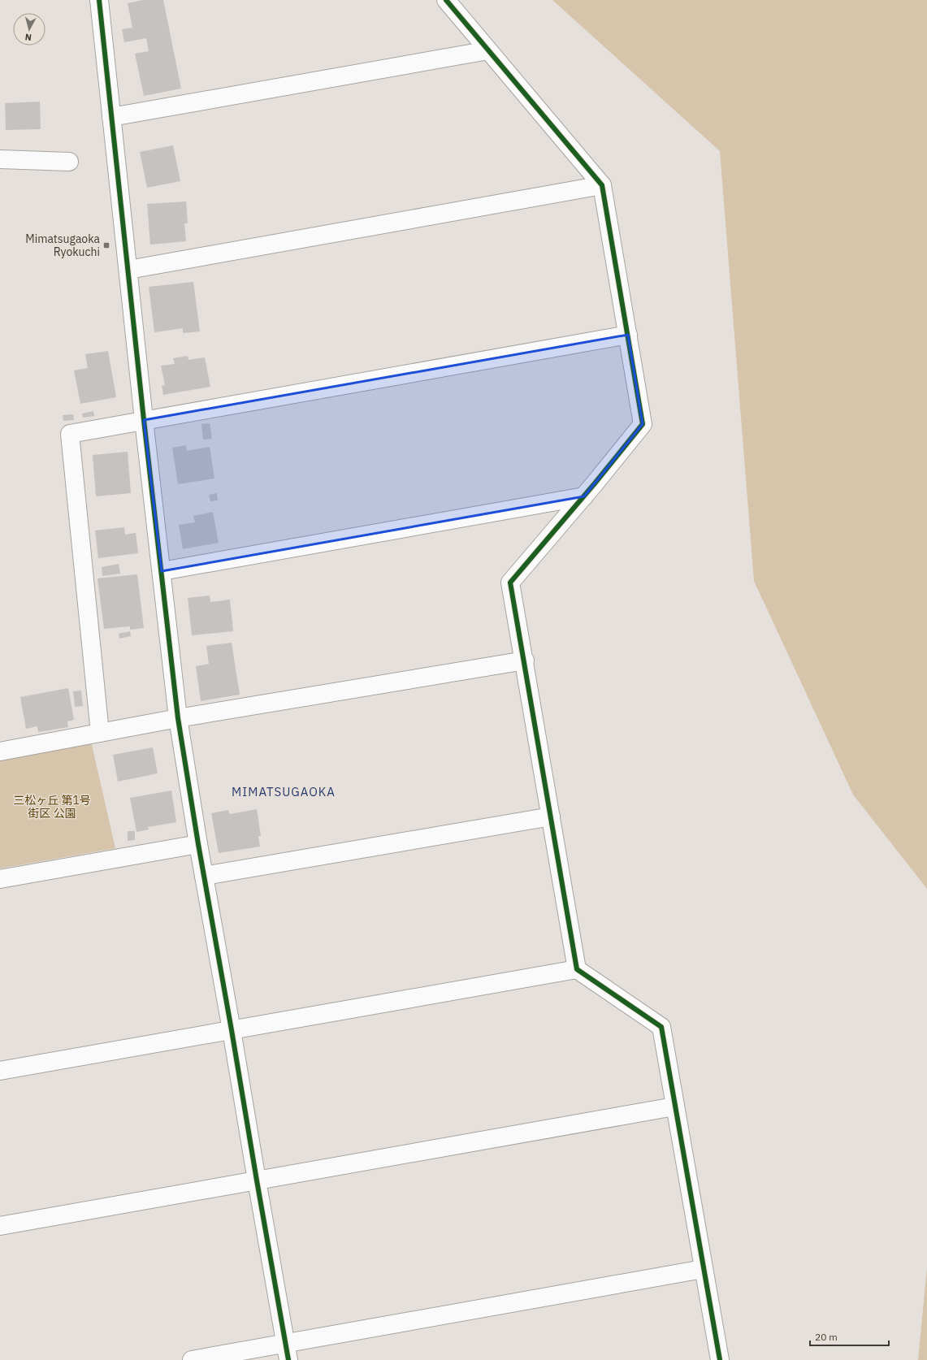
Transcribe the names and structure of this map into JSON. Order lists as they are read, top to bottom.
{
  "districts": ["MIMATSUGAOKA"],
  "parks": ["三松ヶ丘 第1号 街区 公園"],
  "places": {
    "transit": ["Mimatsugaoka Ryokuchi"]
  },
  "scale_bar": "20 m",
  "north": "bottom"
}
